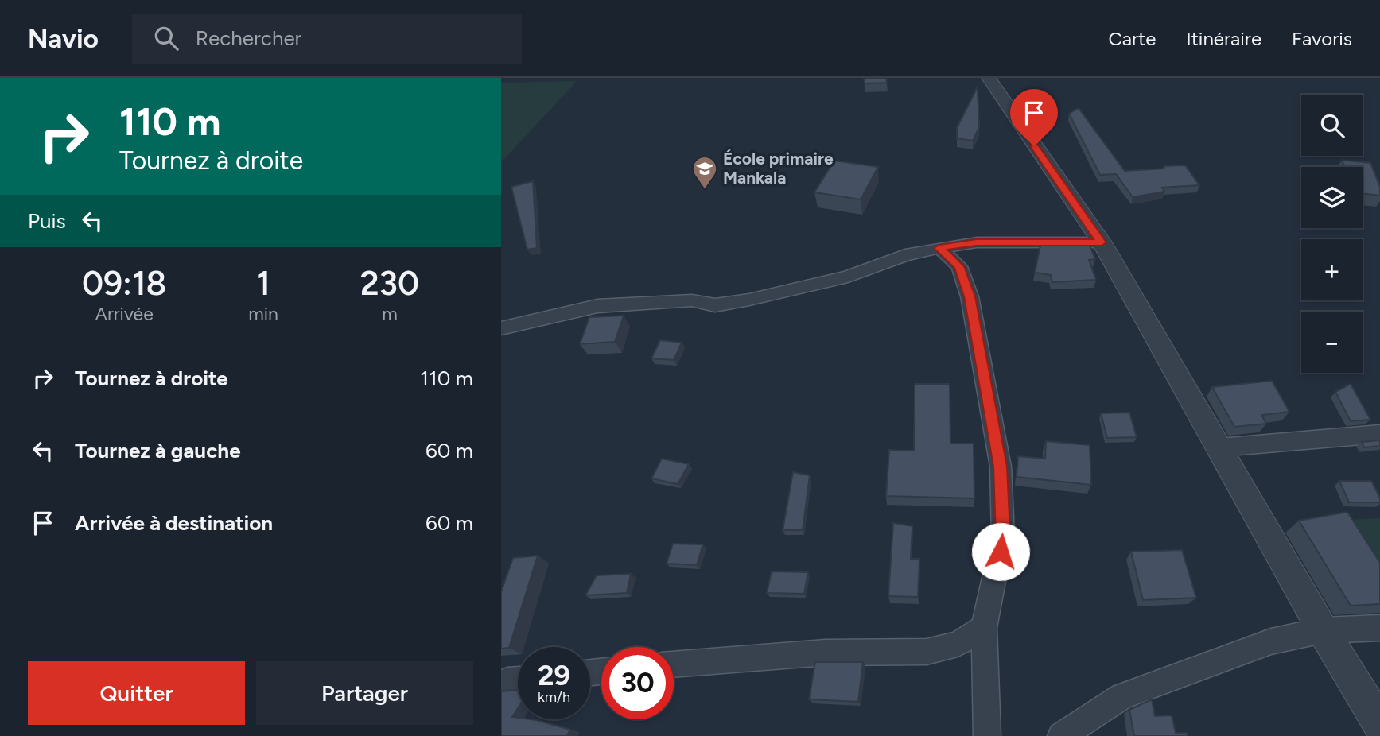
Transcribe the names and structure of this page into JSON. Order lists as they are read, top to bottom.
{
  "places": {
    "school or university": ["École primaire Mankala"]
  },
  "page": {
    "header": "Navio",
    "search": "Rechercher",
    "nav": ["Carte", "Itinéraire", "Favoris"],
    "turn": ["110 m", "Tournez à droite"],
    "map_buttons": ["+", "−"],
    "then": "Puis",
    "eta": [
      "09:18",
      "Arrivée",
      "1",
      "min",
      "230",
      "m"
    ],
    "list": [
      {
        "name": "Tournez à droite",
        "value": "110 m"
      },
      {
        "name": "Tournez à gauche",
        "value": "60 m"
      },
      {
        "name": "Arrivée à destination",
        "value": "60 m"
      }
    ],
    "speed": "29 km/h",
    "limit": "30",
    "buttons": ["Quitter", "Partager"]
  }
}
